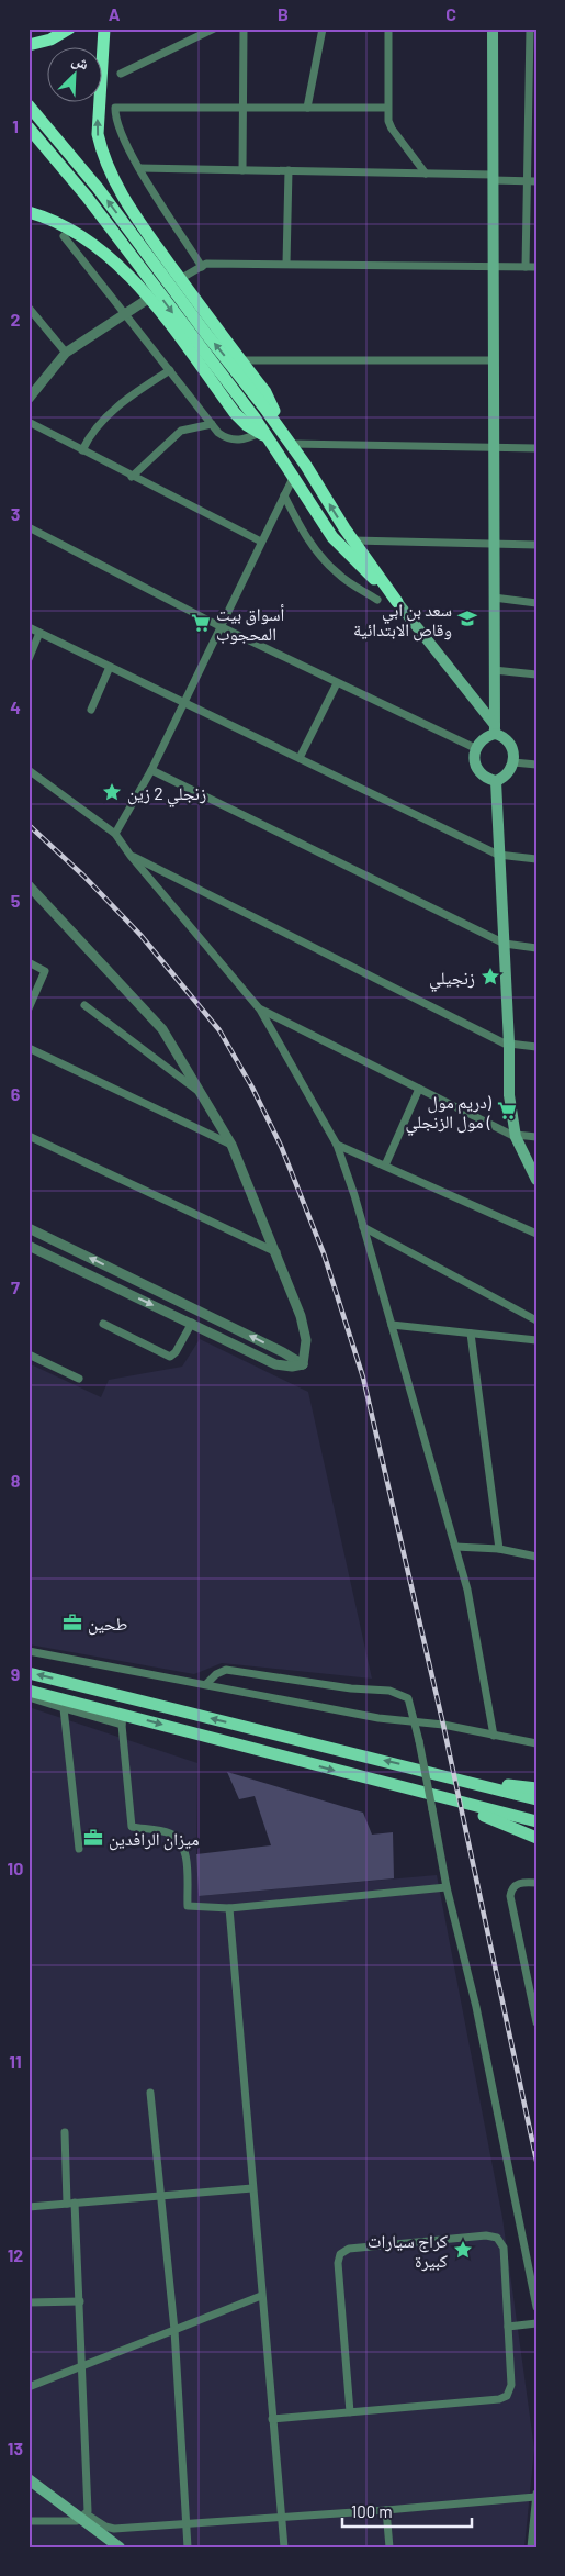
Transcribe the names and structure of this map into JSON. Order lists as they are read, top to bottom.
{
  "places": {
    "school or university": ["سعد بن ابي وقاص الابتدائية"],
    "supermarket": ["أسواق بيت المحجوب", "دريم مول) مول الزنجلي ("],
    "place": ["زنجلي 2 زين", "زنجيلي", "كراج سيارات كبيرة"],
    "office": ["طحين", "ميزان الرافدين"]
  },
  "scale_bar": "100 m",
  "north": "top right",
  "grid": {
    "columns": ["A", "B", "C"],
    "rows": [
      "1",
      "2",
      "3",
      "4",
      "5",
      "6",
      "7",
      "8",
      "9",
      "10",
      "11",
      "12",
      "13"
    ]
  }
}
